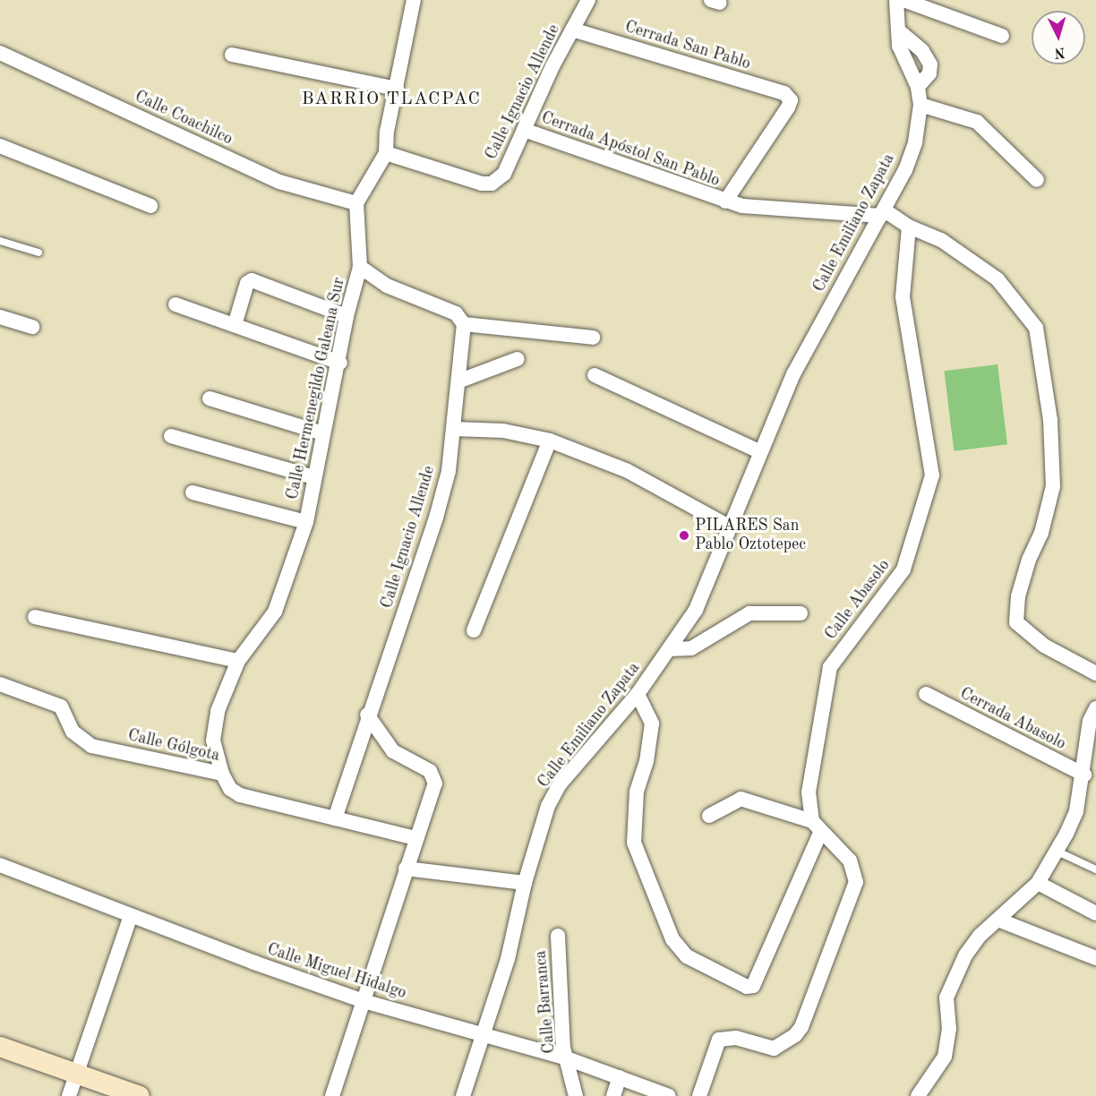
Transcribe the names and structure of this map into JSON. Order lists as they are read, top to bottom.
{
  "streets": {
    "street": [
      "Cerrada San Pablo",
      "Calle Ignacio Allende",
      "Calle Coachilco",
      "Cerrada Apóstol San Pablo",
      "Calle Emiliano Zapata",
      "Calle Hermenegildo Galeana Sur",
      "Calle Abasolo",
      "Cerrada Abasolo",
      "Calle Gólgota",
      "Calle Miguel Hidalgo",
      "Calle Barranca"
    ]
  },
  "crossings": [
    ["Cerrada San Pablo", "Calle Ignacio Allende"],
    ["Cerrada San Pablo", "Cerrada Apóstol San Pablo"],
    ["Calle Ignacio Allende", "Cerrada Apóstol San Pablo"],
    ["Calle Ignacio Allende", "Calle Gólgota"],
    ["Calle Coachilco", "Calle Hermenegildo Galeana Sur"],
    ["Cerrada Apóstol San Pablo", "Calle Emiliano Zapata"],
    ["Calle Emiliano Zapata", "Calle Miguel Hidalgo"],
    ["Calle Hermenegildo Galeana Sur", "Calle Gólgota"],
    ["Calle Miguel Hidalgo", "Calle Barranca"]
  ],
  "districts": ["BARRIO TLACPAC"],
  "places": ["PILARES San Pablo Oztotepec"],
  "north": "bottom"
}
